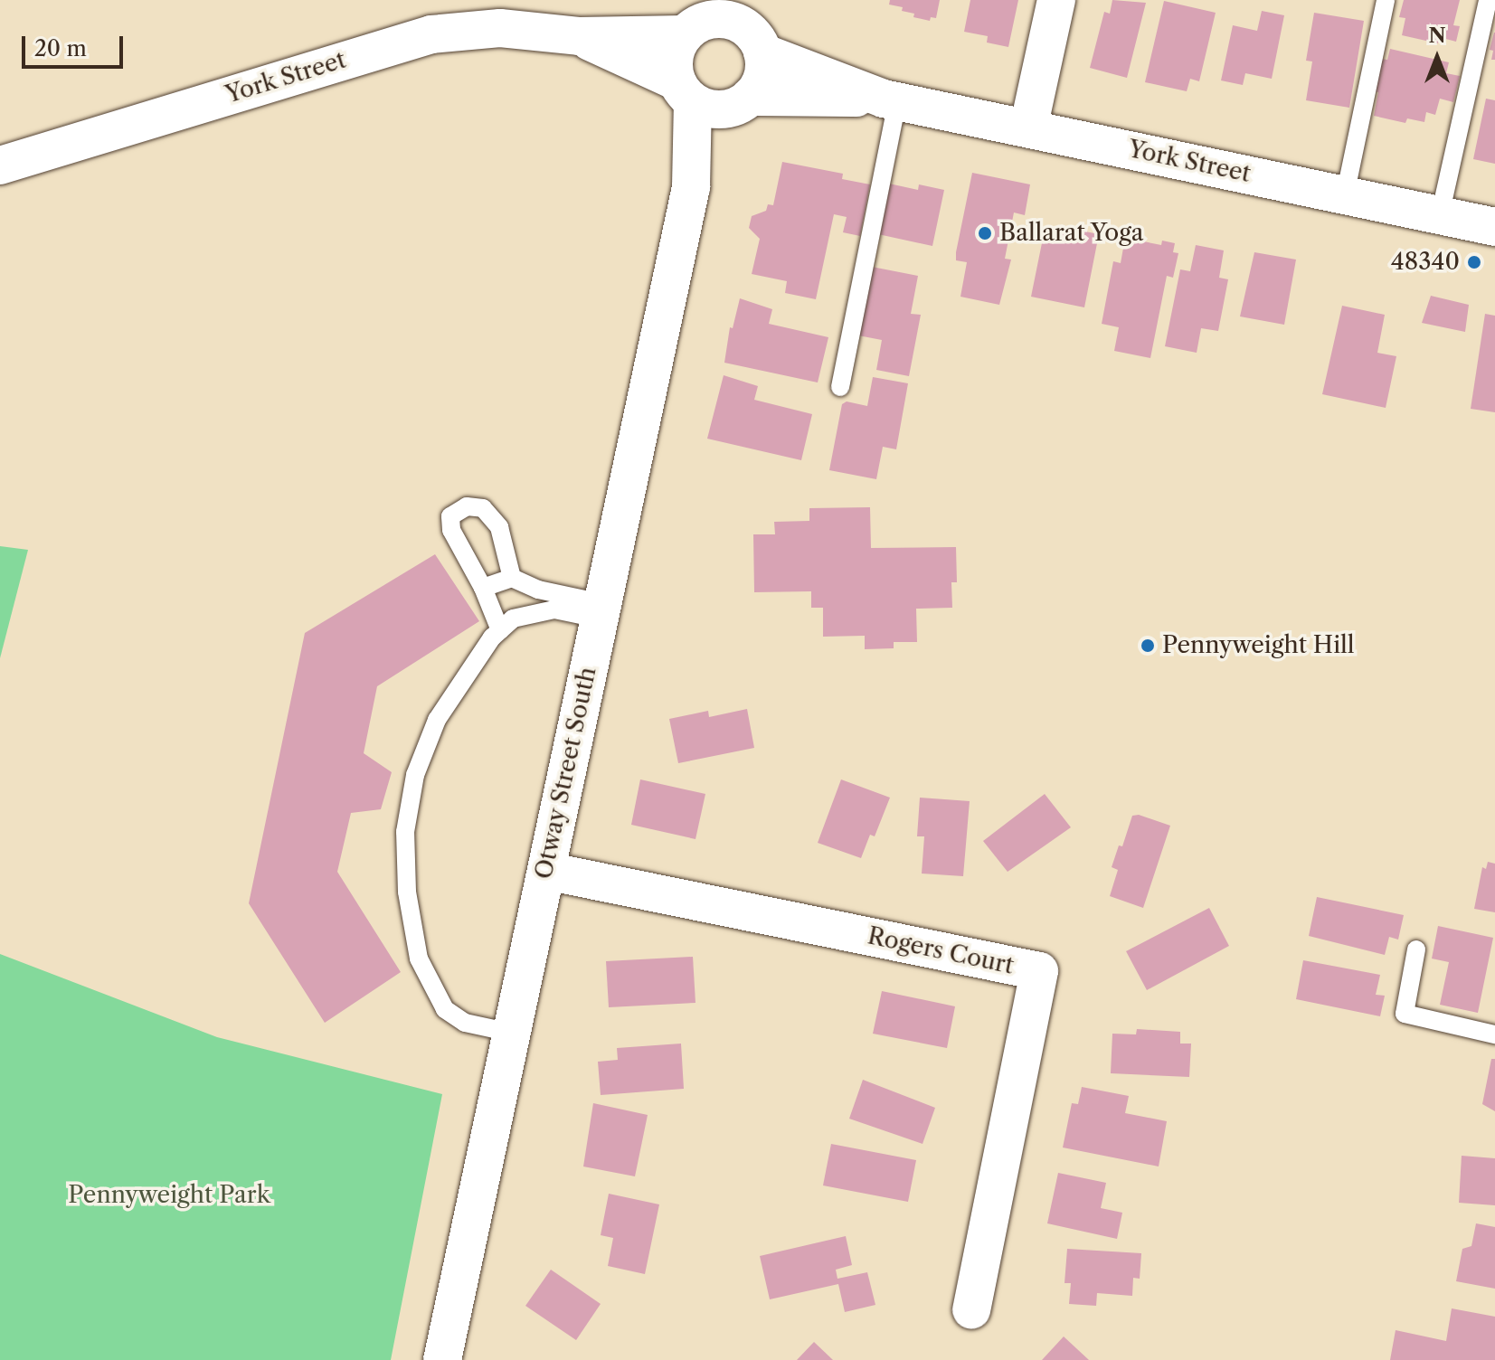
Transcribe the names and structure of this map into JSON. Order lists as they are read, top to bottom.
{
  "streets": {
    "street": ["York Street", "Otway Street South", "Rogers Court"]
  },
  "crossings": [
    ["York Street", "Otway Street South"],
    ["Otway Street South", "Rogers Court"]
  ],
  "parks": ["Pennyweight Park"],
  "places": ["Ballarat Yoga", "48340", "Pennyweight Hill"],
  "scale_bar": "20 m",
  "north": "top"
}
